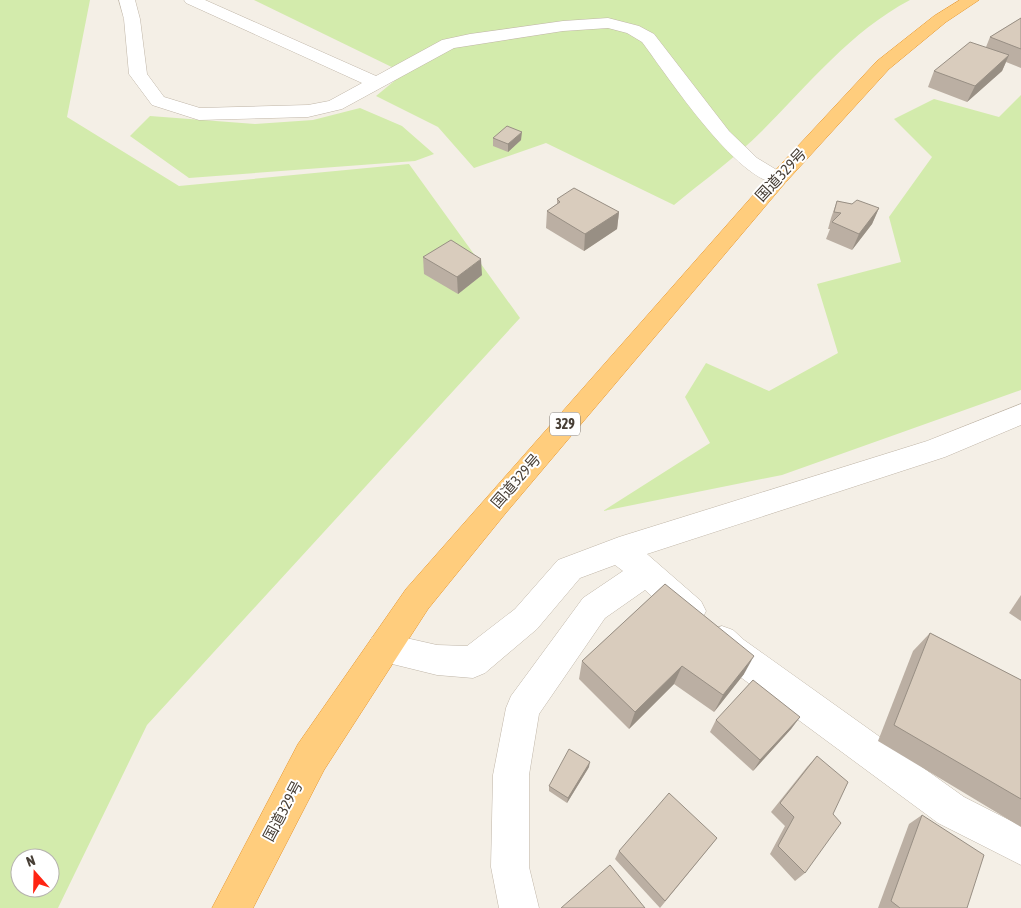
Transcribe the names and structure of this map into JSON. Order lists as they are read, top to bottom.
{
  "streets": {
    "highway": ["国道329号", "329"]
  },
  "north": "top"
}
